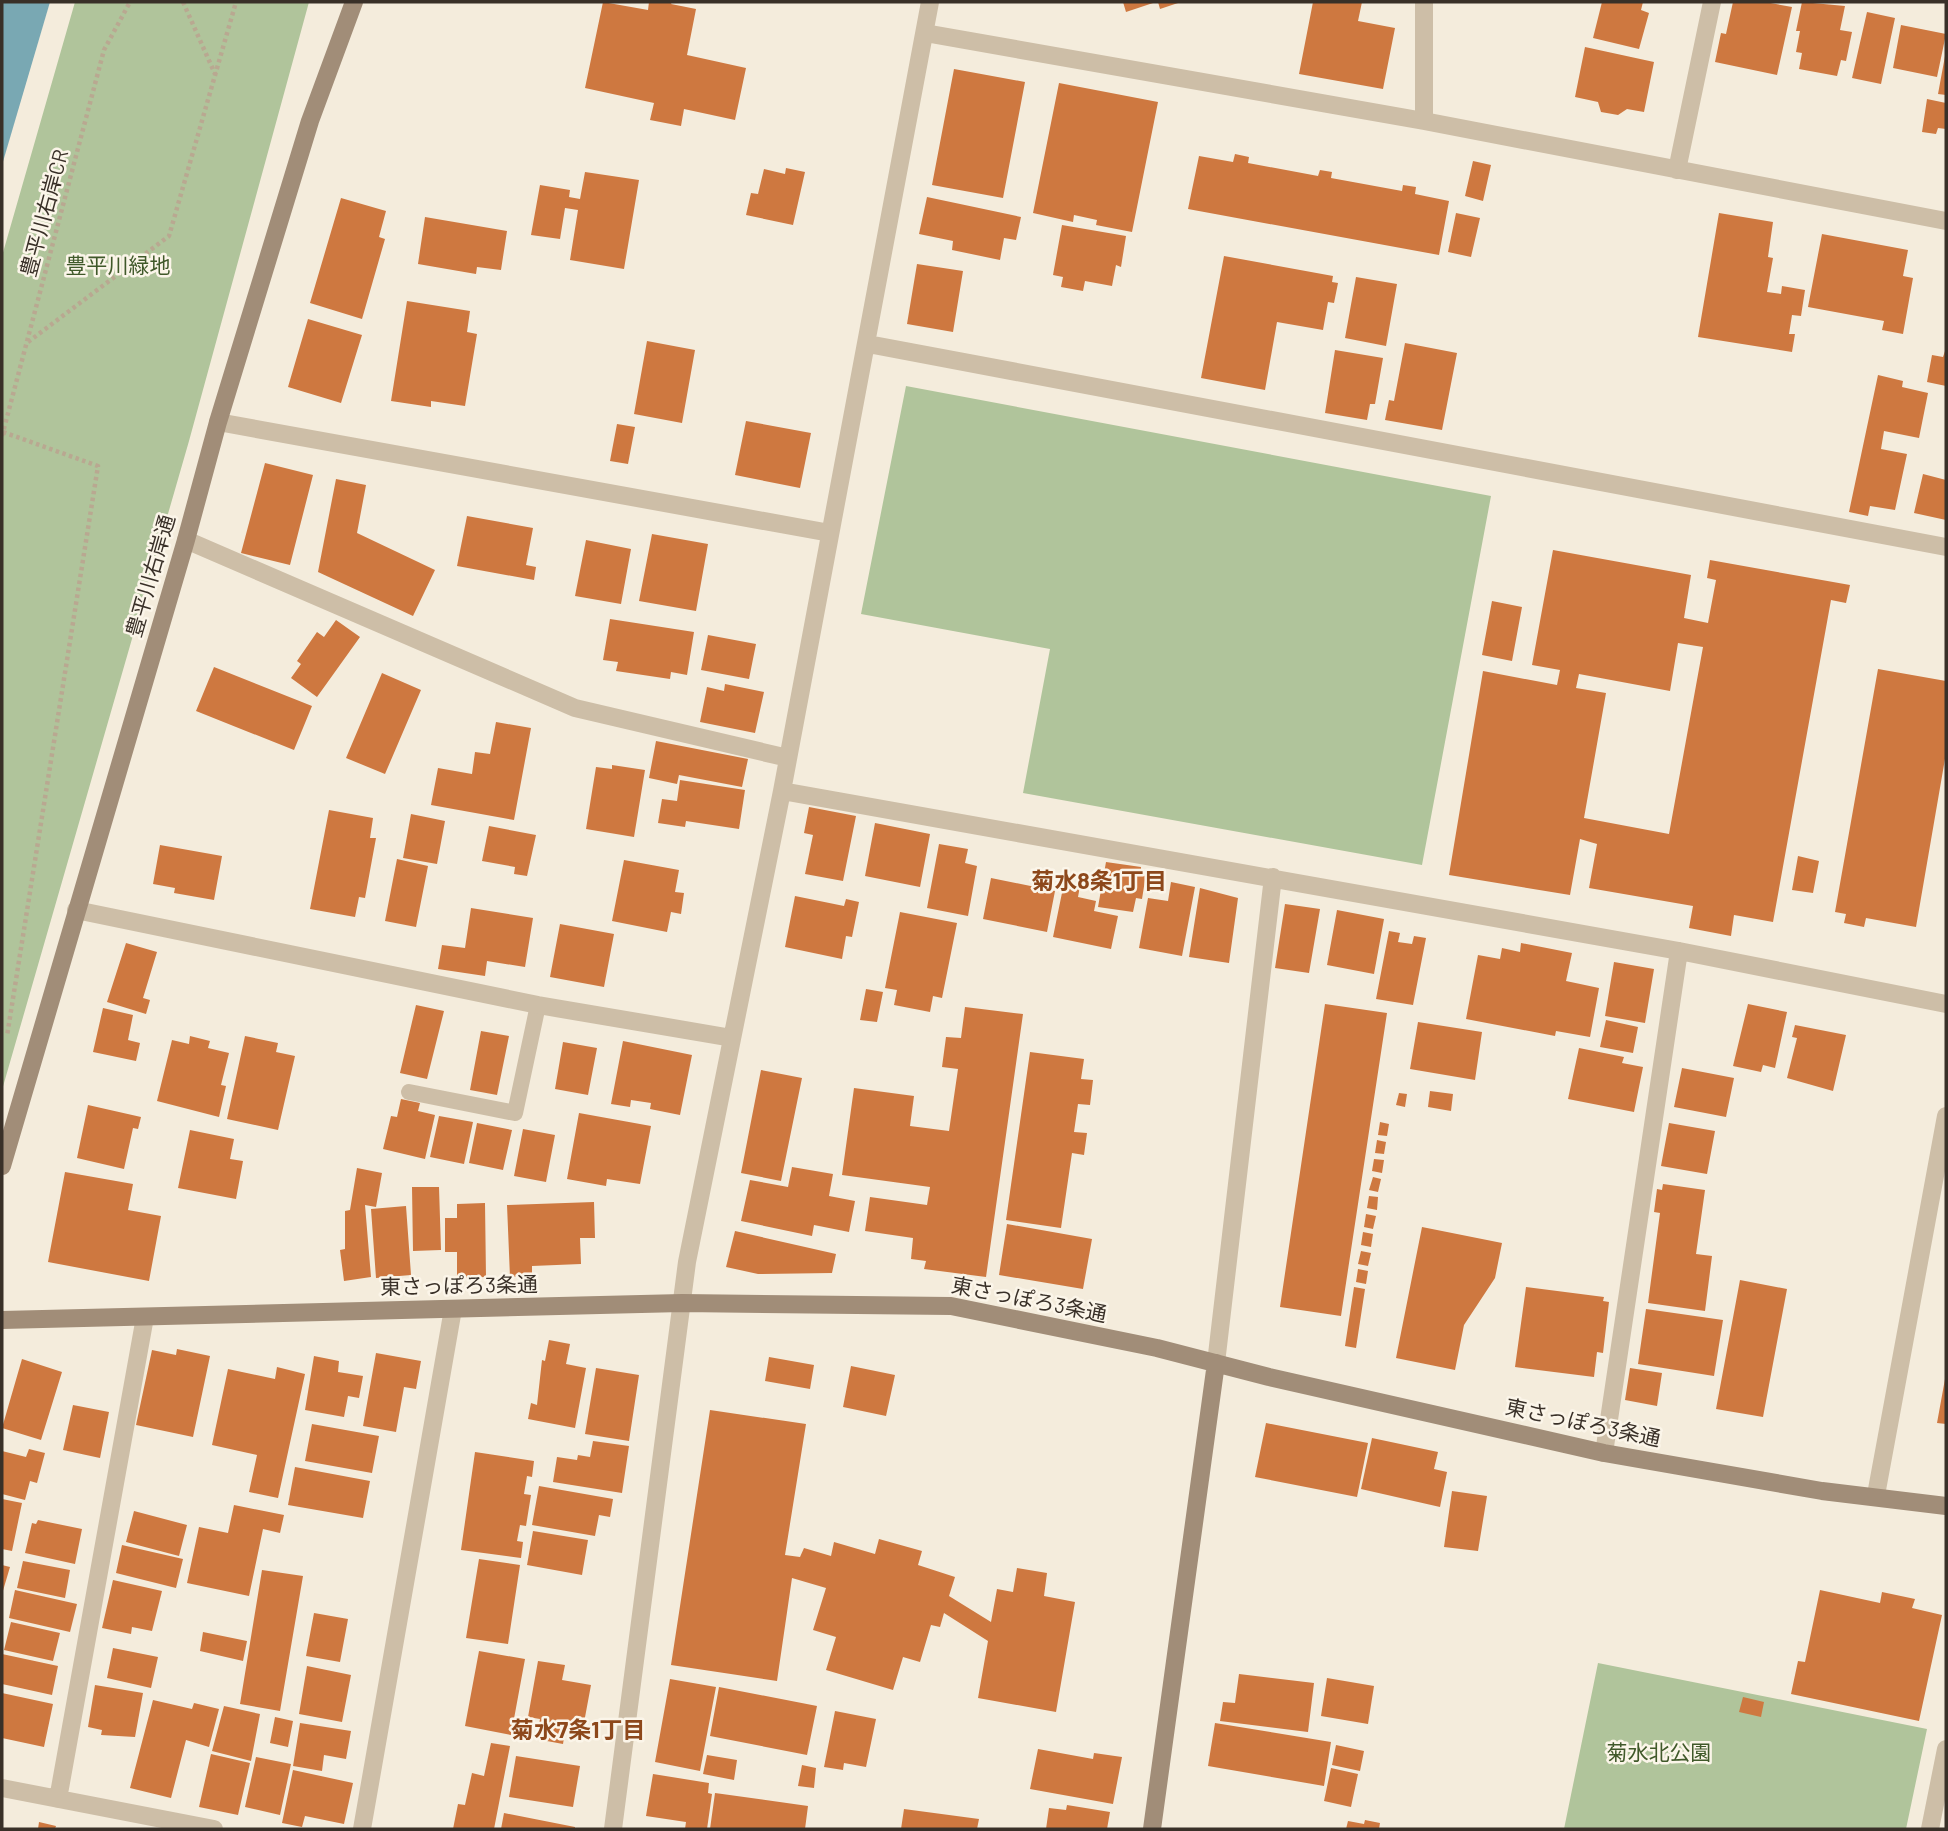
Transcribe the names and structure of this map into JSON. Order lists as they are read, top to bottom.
{
  "streets": {
    "street": ["豊平川右岸通", "東さっぽろ3条通"],
    "path": ["豊平川右岸CR"]
  },
  "districts": ["菊水8条1丁目", "菊水7条1丁目"],
  "parks": ["豊平川緑地", "菊水北公園"]
}
